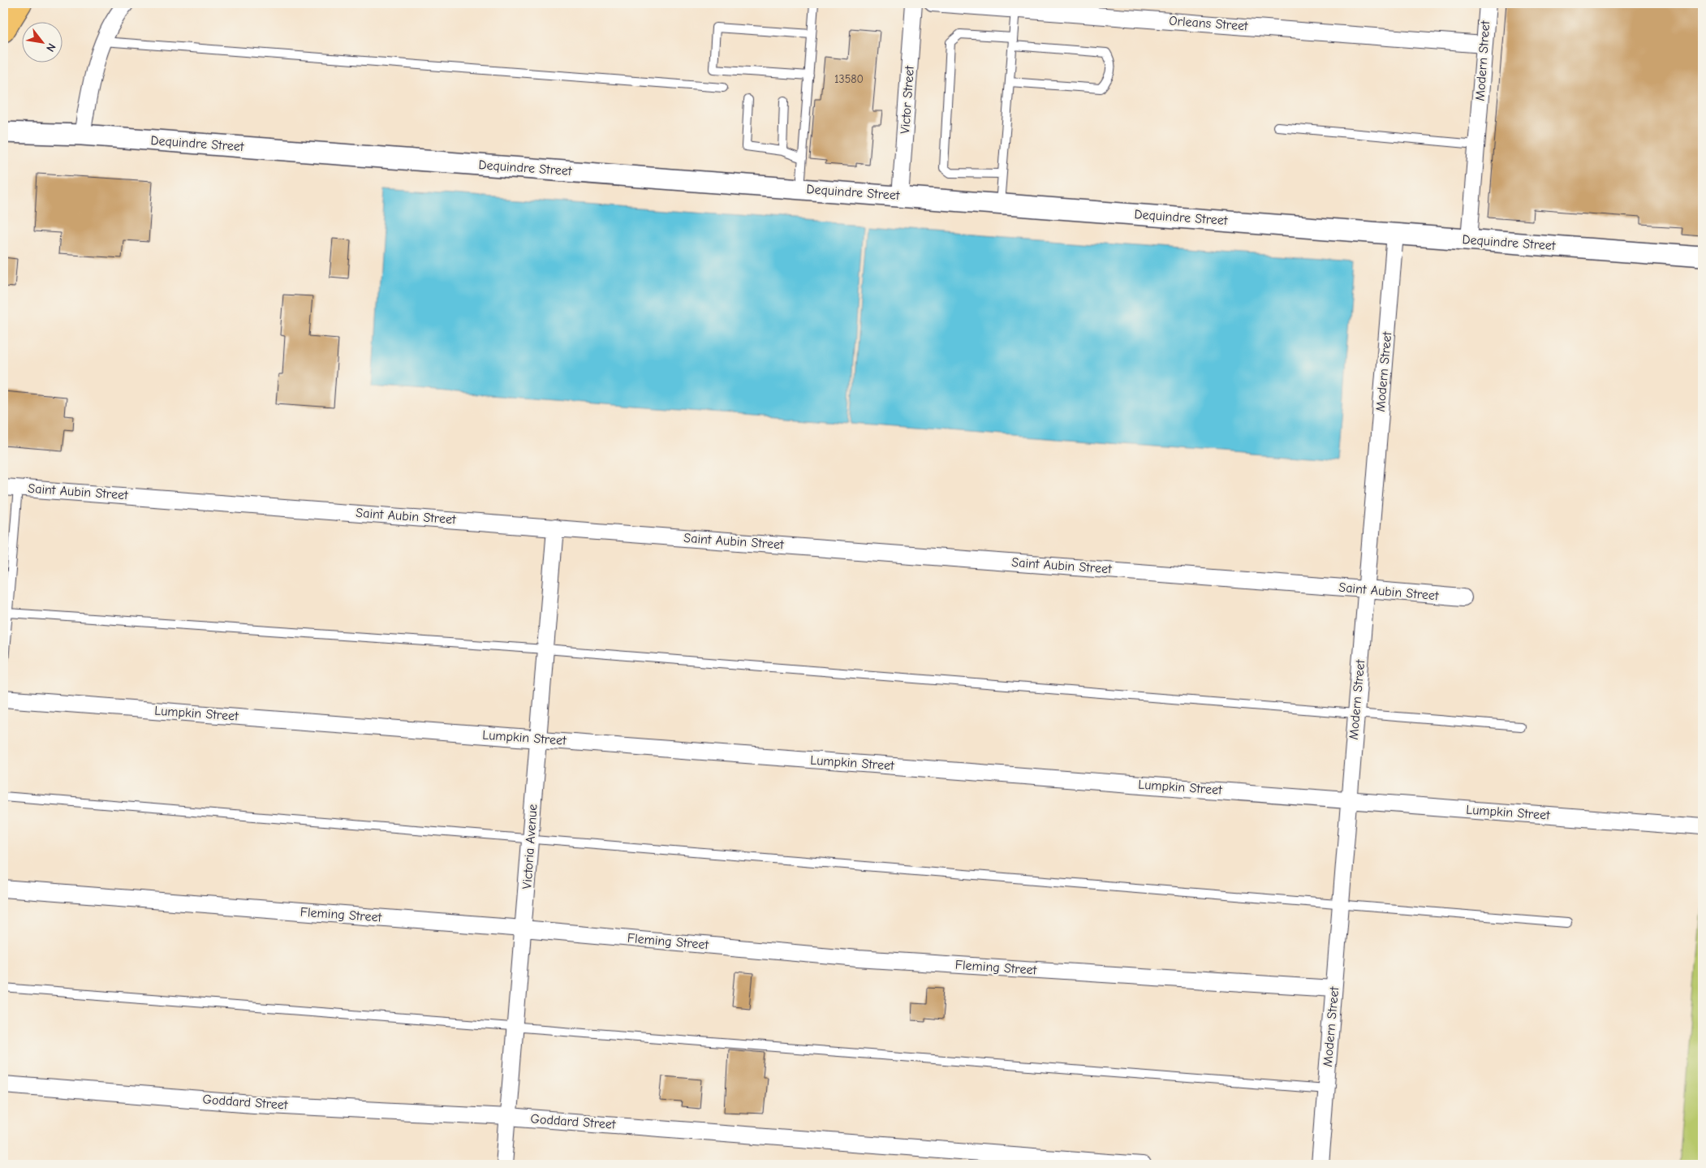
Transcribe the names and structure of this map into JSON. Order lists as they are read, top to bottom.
{
  "streets": {
    "street": [
      "Orleans Street",
      "Modern Street",
      "Victor Street",
      "Dequindre Street",
      "Saint Aubin Street",
      "Lumpkin Street",
      "Victoria Avenue",
      "Fleming Street",
      "Goddard Street"
    ]
  },
  "crossings": [
    ["Orleans Street", "Modern Street"],
    ["Modern Street", "Dequindre Street"],
    ["Modern Street", "Saint Aubin Street"],
    ["Modern Street", "Lumpkin Street"],
    ["Modern Street", "Fleming Street"],
    ["Victor Street", "Dequindre Street"],
    ["Saint Aubin Street", "Victoria Avenue"],
    ["Lumpkin Street", "Victoria Avenue"],
    ["Victoria Avenue", "Fleming Street"],
    ["Victoria Avenue", "Goddard Street"]
  ],
  "house_numbers": ["13580"],
  "north": "bottom right"
}
